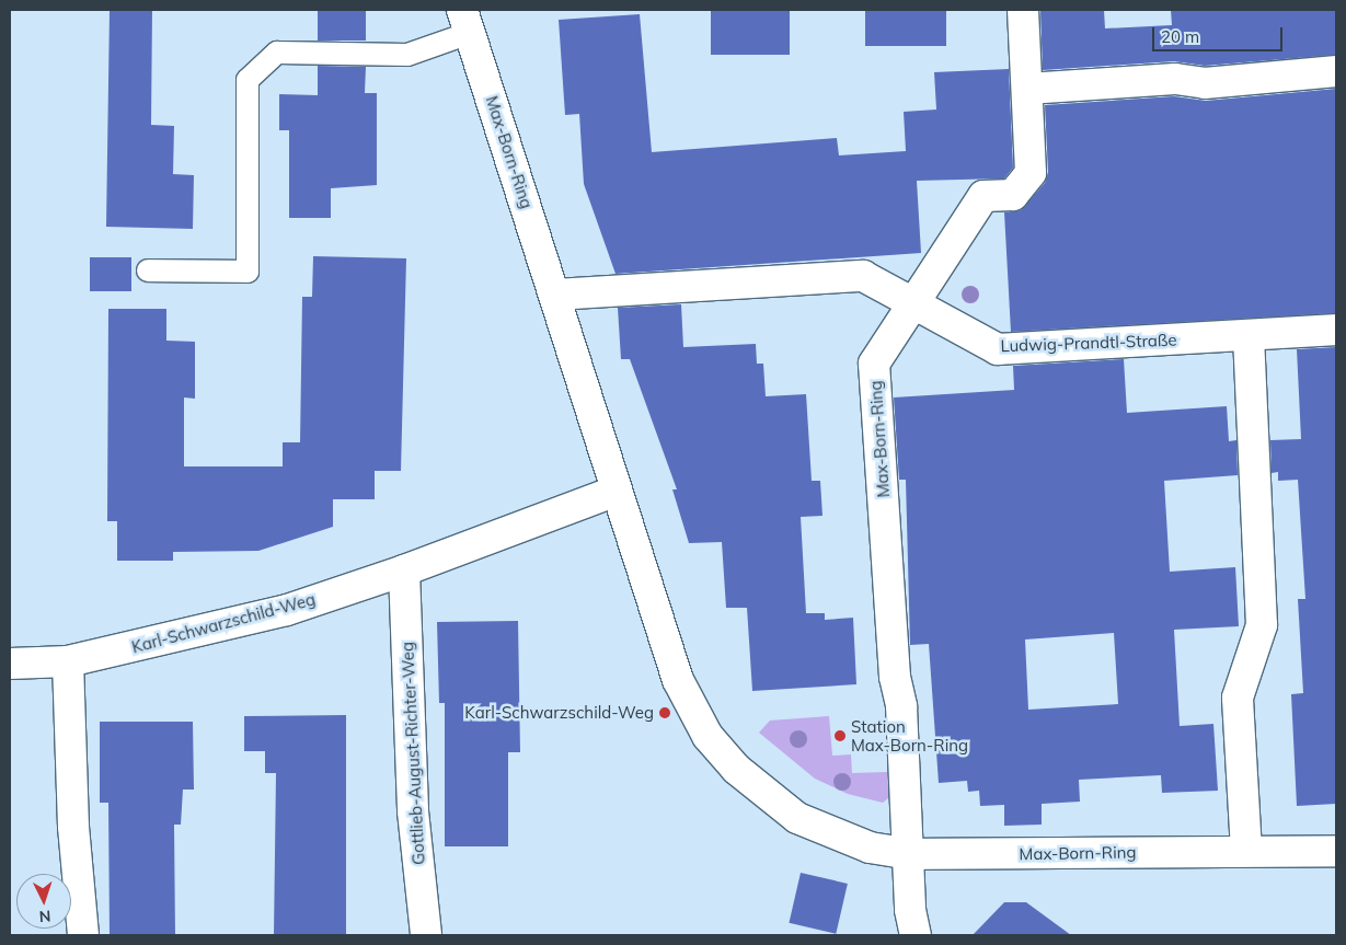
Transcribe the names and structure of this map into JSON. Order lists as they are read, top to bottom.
{
  "streets": {
    "street": [
      "Max-Born-Ring",
      "Ludwig-Prandtl-Straße",
      "Karl-Schwarzschild-Weg",
      "Gottlieb-August-Richter-Weg"
    ]
  },
  "crossings": [
    ["Max-Born-Ring", "Ludwig-Prandtl-Straße"],
    ["Max-Born-Ring", "Karl-Schwarzschild-Weg"],
    ["Karl-Schwarzschild-Weg", "Gottlieb-August-Richter-Weg"]
  ],
  "places": ["Karl-Schwarzschild-Weg", "Station Max-Born-Ring"],
  "scale_bar": "20 m",
  "north": "bottom"
}
